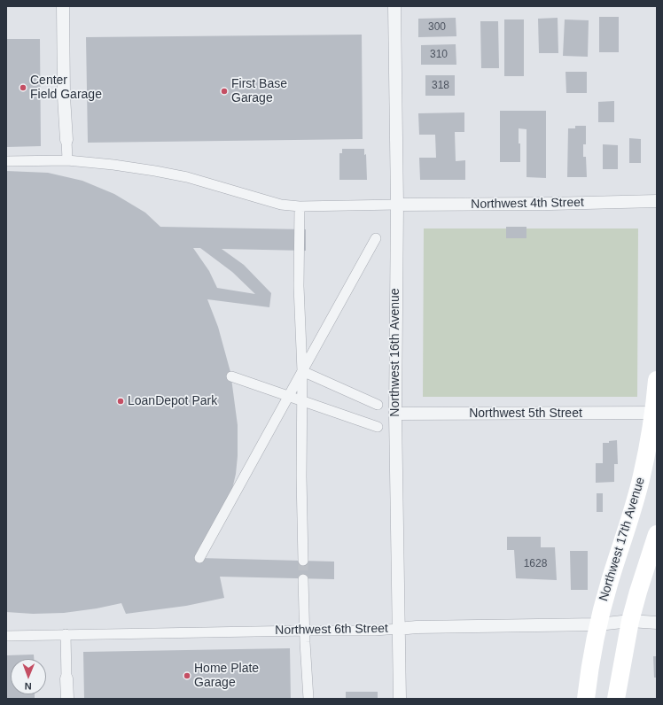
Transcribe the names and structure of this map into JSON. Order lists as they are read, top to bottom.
{
  "streets": {
    "main road": ["Northwest 17th Avenue"],
    "street": [
      "Northwest 4th Street",
      "Northwest 16th Avenue",
      "Northwest 5th Street",
      "Northwest 6th Street"
    ]
  },
  "crossings": [
    ["Northwest 4th Street", "Northwest 16th Avenue"],
    ["Northwest 16th Avenue", "Northwest 5th Street"],
    ["Northwest 16th Avenue", "Northwest 6th Street"],
    ["Northwest 5th Street", "Northwest 17th Avenue"],
    ["Northwest 17th Avenue", "Northwest 6th Street"]
  ],
  "places": [
    "Center Field Garage",
    "First Base Garage",
    "LoanDepot Park",
    "Home Plate Garage"
  ],
  "house_numbers": [
    "300",
    "310",
    "318",
    "1628"
  ],
  "north": "bottom"
}
